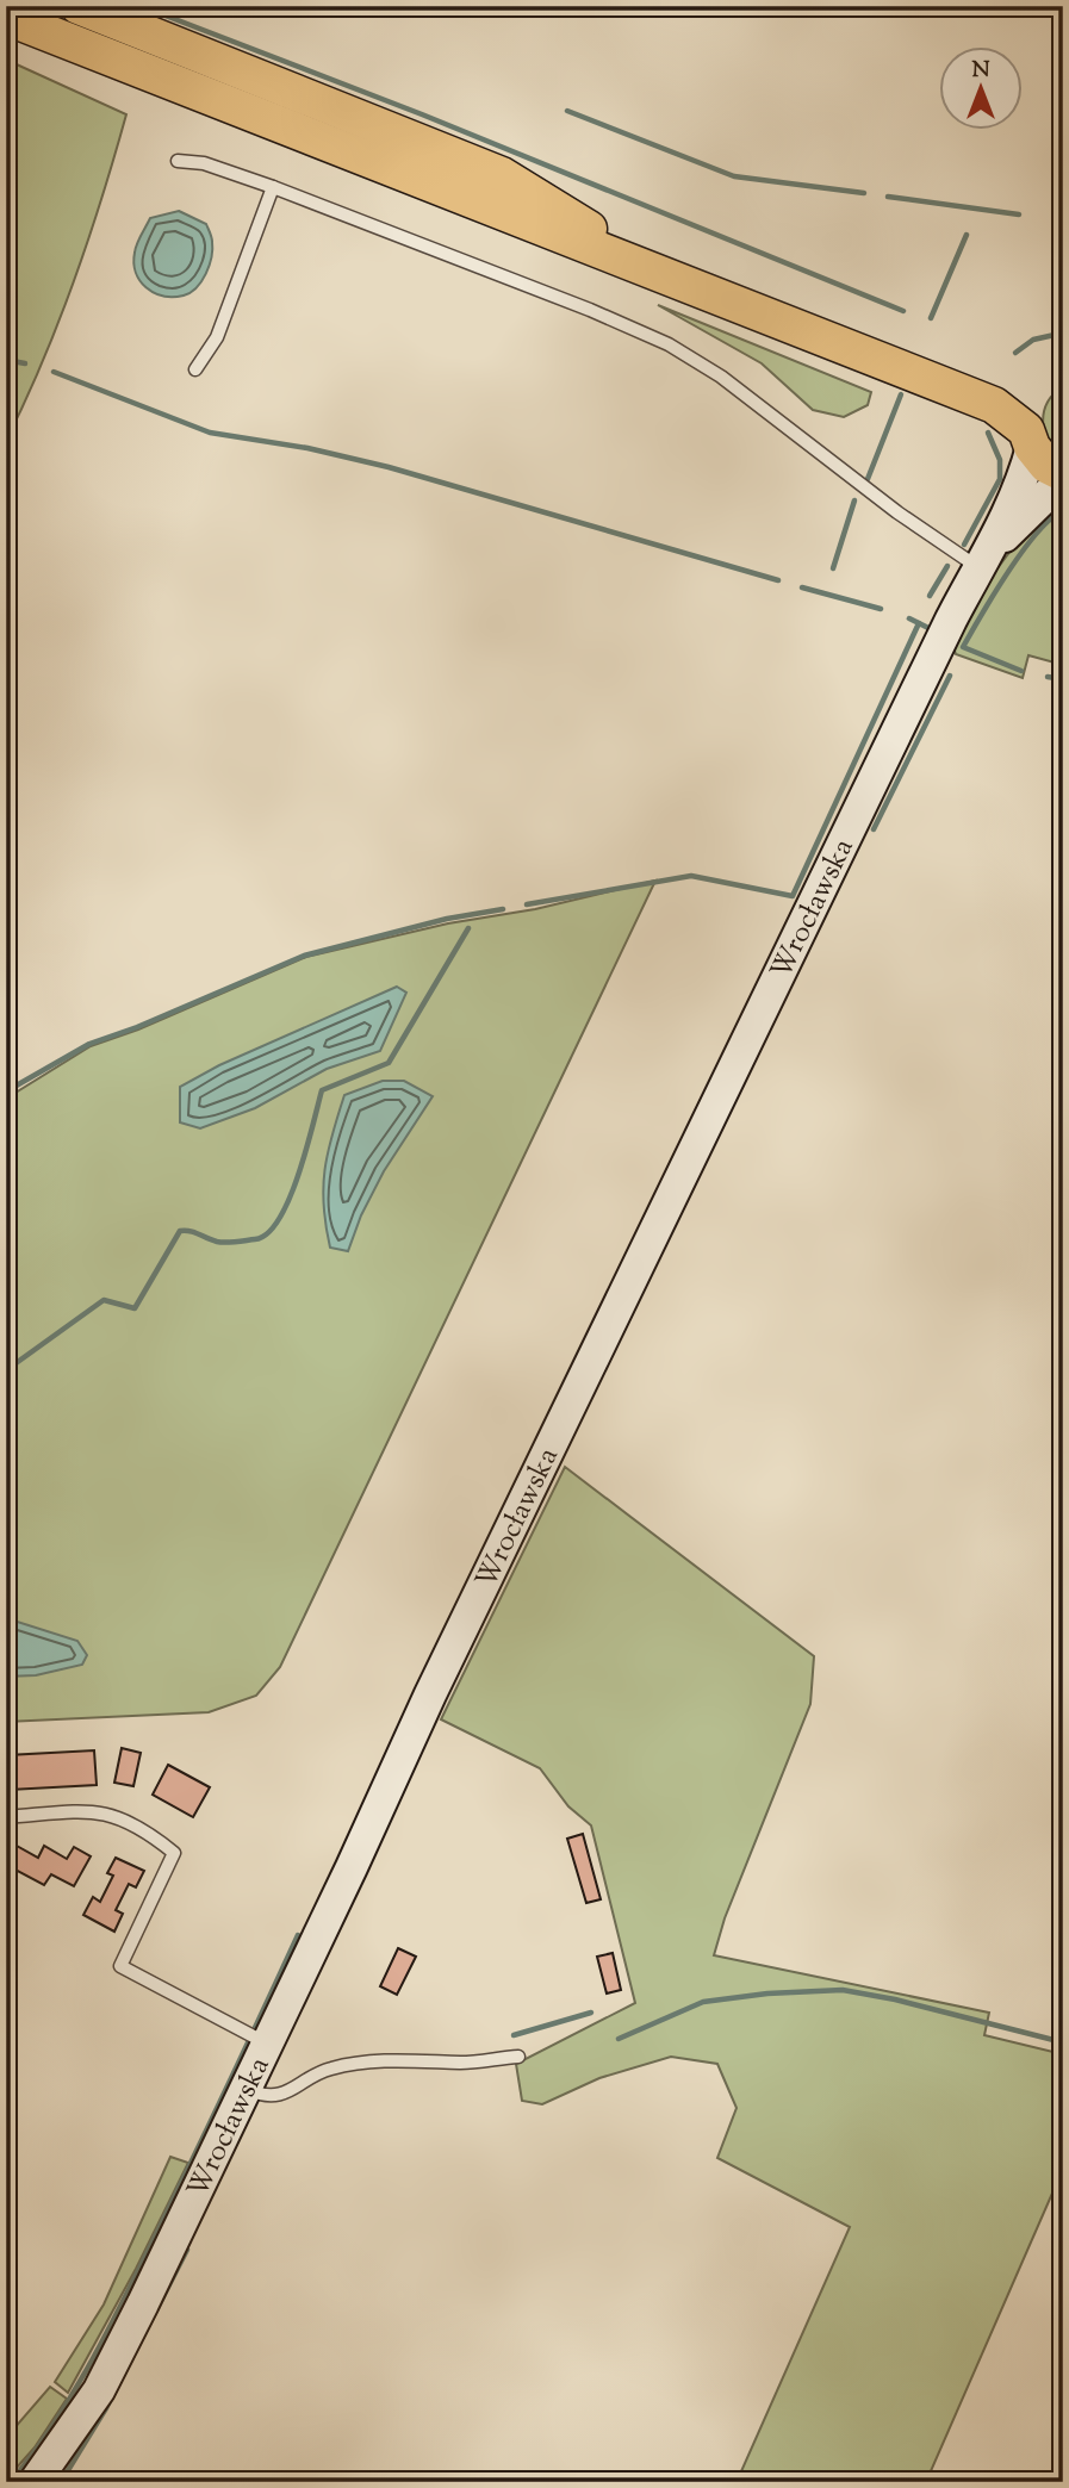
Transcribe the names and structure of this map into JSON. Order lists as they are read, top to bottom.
{
  "streets": {
    "street": ["Wrocławska"]
  },
  "north": "top"
}
